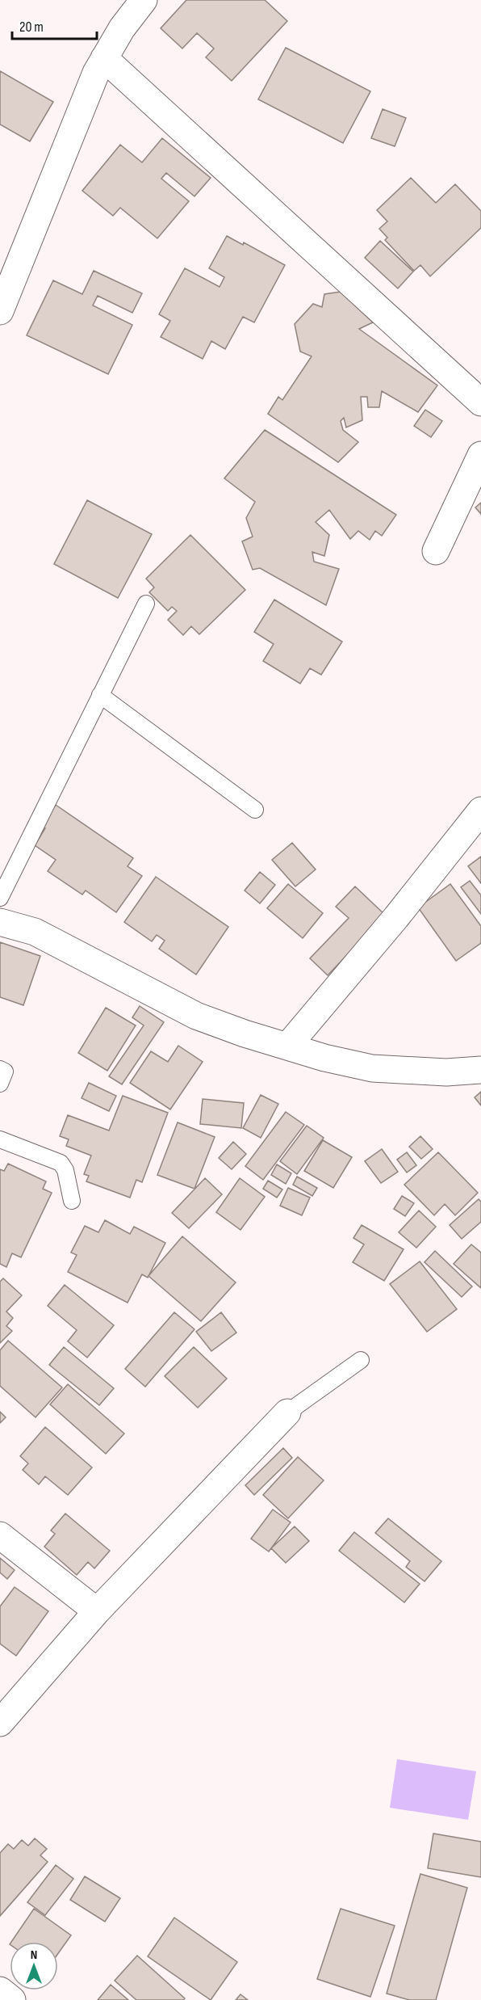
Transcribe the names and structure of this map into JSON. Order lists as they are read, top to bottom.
{
  "scale_bar": "20 m",
  "north": "top"
}
